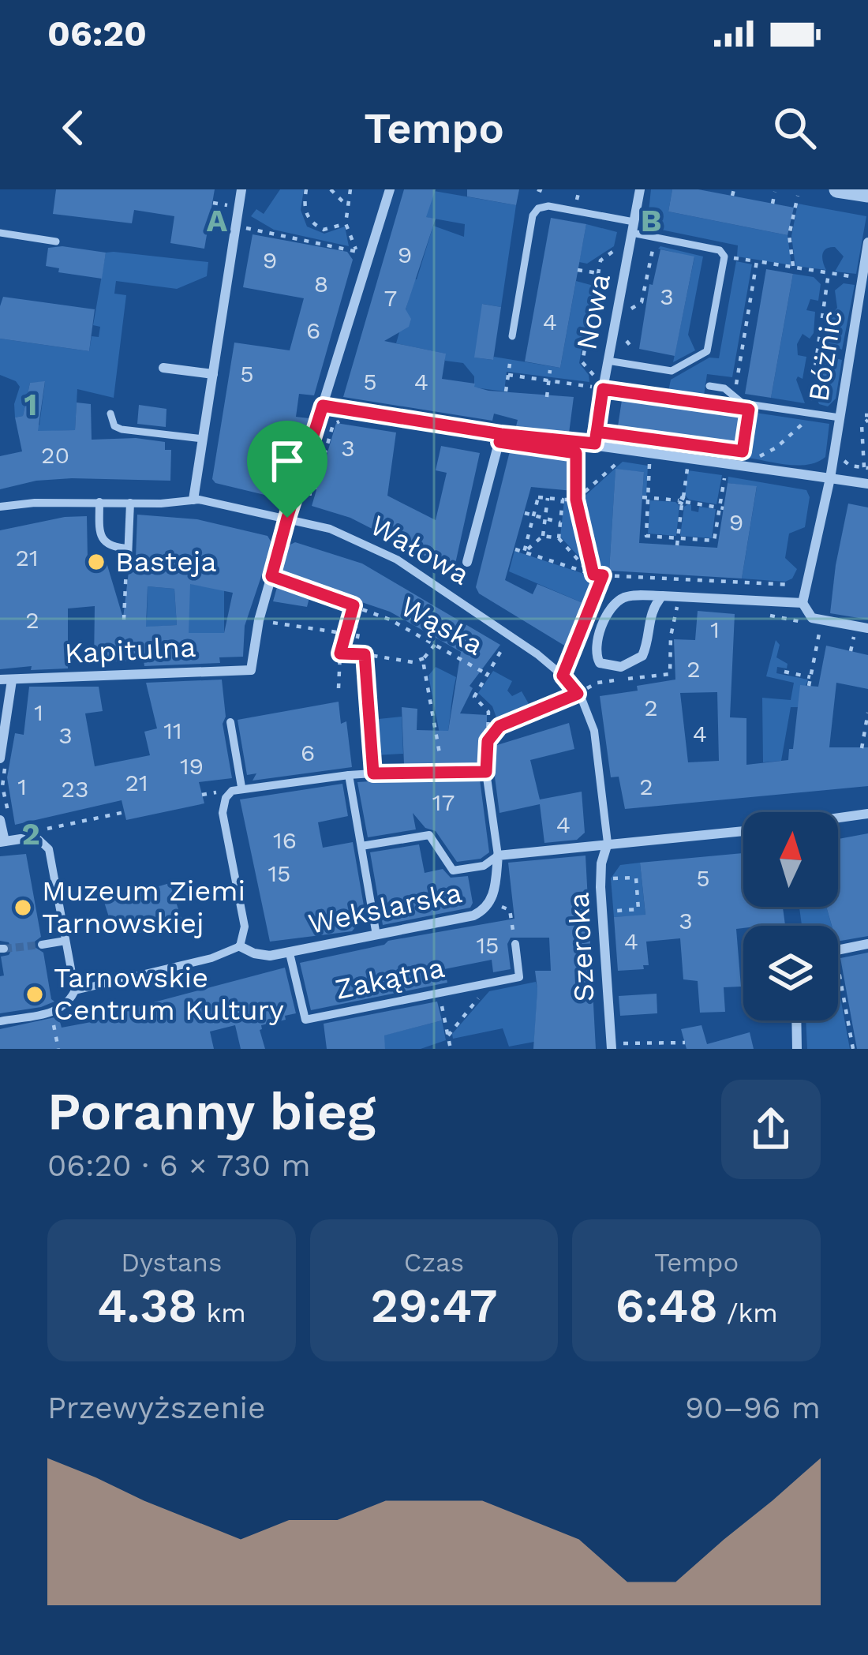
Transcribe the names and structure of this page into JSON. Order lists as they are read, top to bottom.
{
  "streets": {
    "street": [
      "Nowa",
      "Bóżnic",
      "Wałowa",
      "Kapitulna",
      "Wekslarska",
      "Szeroka",
      "Zakątna"
    ],
    "path": ["Wąska"]
  },
  "crossings": [
    ["Wałowa", "Szeroka"],
    ["Wekslarska", "Zakątna"]
  ],
  "places": ["Basteja", "Muzeum Ziemi Tarnowskiej", "Tarnowskie Centrum Kultury"],
  "house_numbers": [
    "9",
    "9",
    "8",
    "3",
    "7",
    "4",
    "6",
    "5",
    "5",
    "4",
    "3",
    "20",
    "9",
    "21",
    "2",
    "1",
    "2",
    "2",
    "1",
    "11",
    "4",
    "3",
    "6",
    "19",
    "21",
    "1",
    "2",
    "23",
    "17",
    "4",
    "16",
    "15",
    "5",
    "3",
    "4",
    "15"
  ],
  "north": "top",
  "page": {
    "status": "06:20",
    "header": "Tempo",
    "heading": ["Poranny bieg", "06:20 · 6 × 730 m"],
    "stats": [
      ["Dystans", "4.38 km"],
      ["Czas", "29:47"],
      ["Tempo", "6:48 /km"]
    ],
    "chart": ["Przewyższenie", "90–96 m"]
  },
  "grid": {
    "columns": ["A", "B"],
    "rows": ["1", "2"]
  }
}
